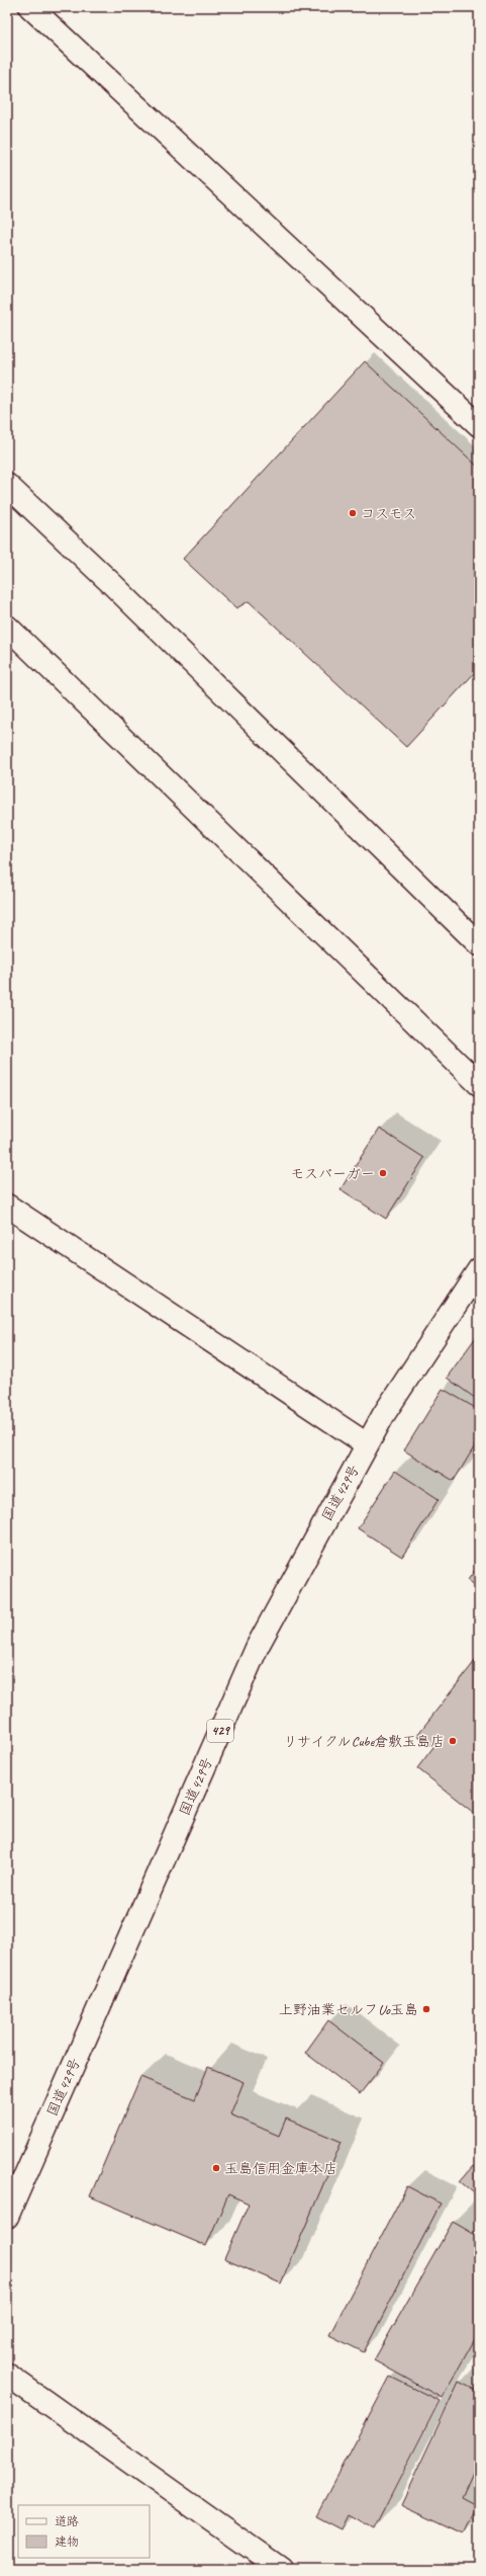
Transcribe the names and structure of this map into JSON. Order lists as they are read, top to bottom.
{
  "streets": {
    "main road": ["国道429号", "429"]
  },
  "places": [
    "コスモス",
    "モスバーガー",
    "リサイクルCube倉敷玉島店",
    "上野油業セルフUo玉島",
    "玉島信用金庫本店"
  ],
  "legend": ["道路", "建物"]
}
